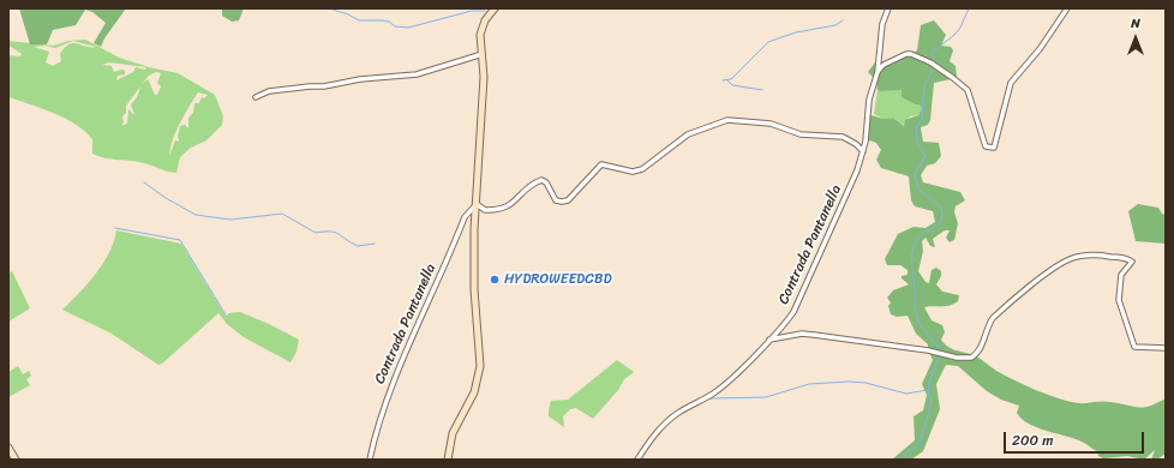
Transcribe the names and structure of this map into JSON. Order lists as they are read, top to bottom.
{
  "streets": {
    "street": ["Contrada Pantanella"]
  },
  "places": ["HYDROWEEDCBD"],
  "scale_bar": "200 m",
  "north": "top"
}
